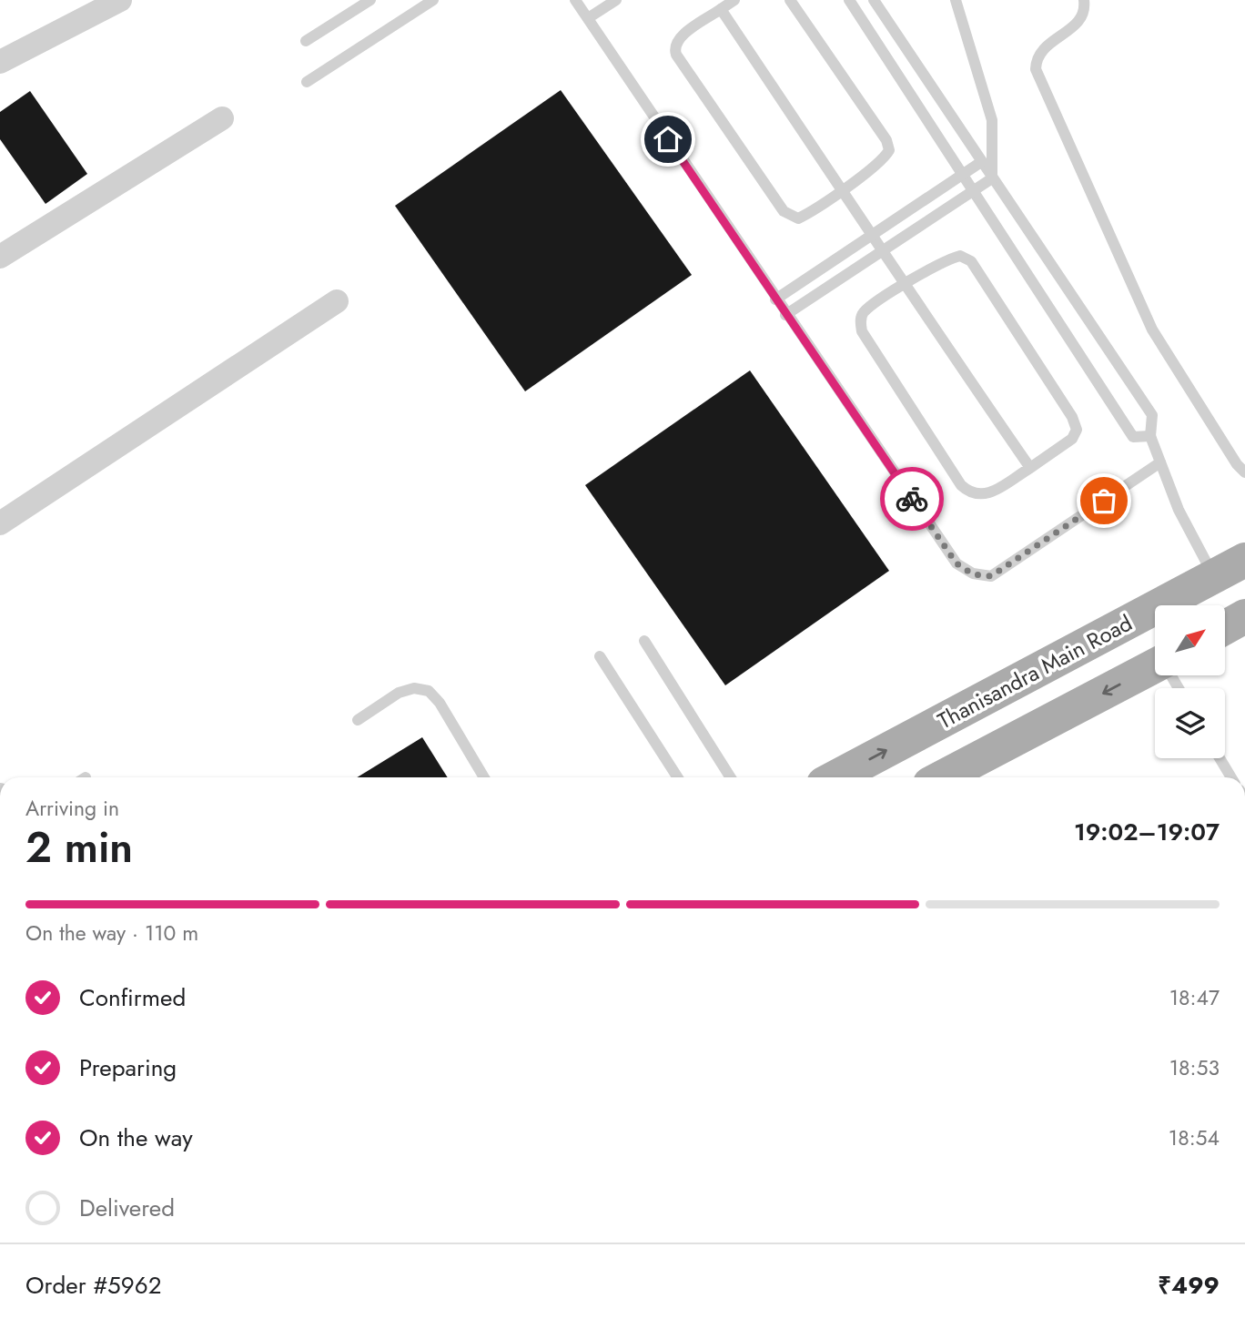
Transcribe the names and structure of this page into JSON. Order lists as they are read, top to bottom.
{
  "streets": {
    "main road": ["Thanisandra Main Road"]
  },
  "north": "top right",
  "page": {
    "heading": ["2 min", "Arriving in", "19:02–19:07"],
    "panel": ["Order #5962", "₹499"],
    "bar": "On the way · 110 m",
    "list": [
      ["Confirmed", "18:47"],
      ["Preparing", "18:53"],
      ["On the way", "18:54"],
      "Delivered"
    ]
  }
}
